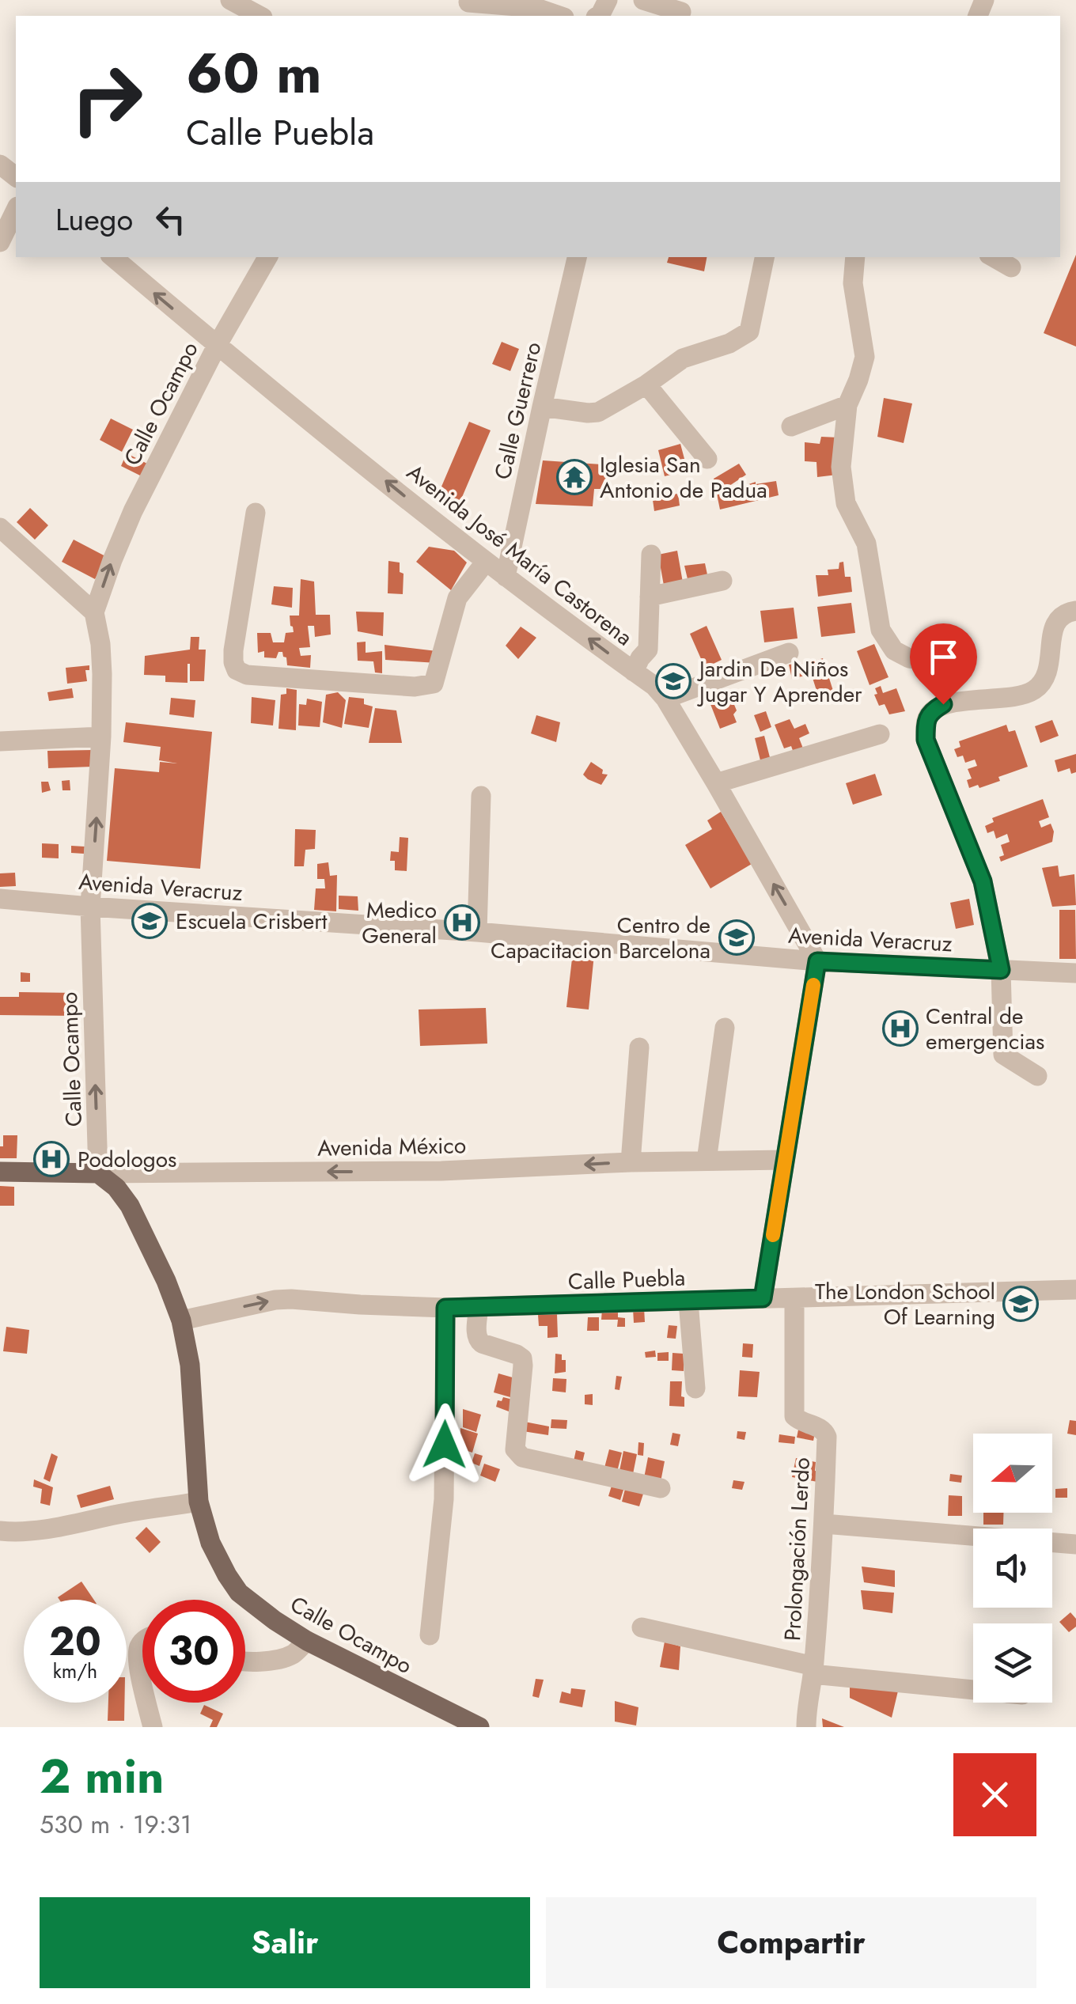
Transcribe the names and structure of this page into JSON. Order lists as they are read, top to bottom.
{
  "streets": {
    "main road": ["Calle Ocampo", "Avenida México"],
    "street": [
      "Calle Guerrero",
      "Avenida José María Castorena",
      "Avenida Veracruz",
      "Calle Puebla",
      "Prolongación Lerdo"
    ]
  },
  "crossings": [
    ["Calle Ocampo", "Avenida José María Castorena"],
    ["Calle Ocampo", "Avenida Veracruz"],
    ["Calle Ocampo", "Avenida México"],
    ["Calle Ocampo", "Calle Puebla"],
    ["Calle Guerrero", "Avenida José María Castorena"],
    ["Avenida José María Castorena", "Avenida Veracruz"],
    ["Calle Puebla", "Prolongación Lerdo"]
  ],
  "one_way": ["Calle Ocampo", "Avenida José María Castorena", "Avenida México"],
  "places": {
    "temple": ["Iglesia San Antonio de Padua"],
    "school or university": [
      "Jardin De Niños Jugar Y Aprender",
      "Escuela Crisbert",
      "Centro de Capacitacion Barcelona",
      "The London School Of Learning"
    ],
    "hospital": ["Medico General", "Central de emergencias", "Podologos"]
  },
  "north": "left",
  "page": {
    "turn": ["60 m", "Calle Puebla"],
    "then": "Luego",
    "speed": "20 km/h",
    "limit": "30",
    "heading": ["2 min", "530 m · 19:31"],
    "buttons": ["Salir", "Compartir"]
  }
}
